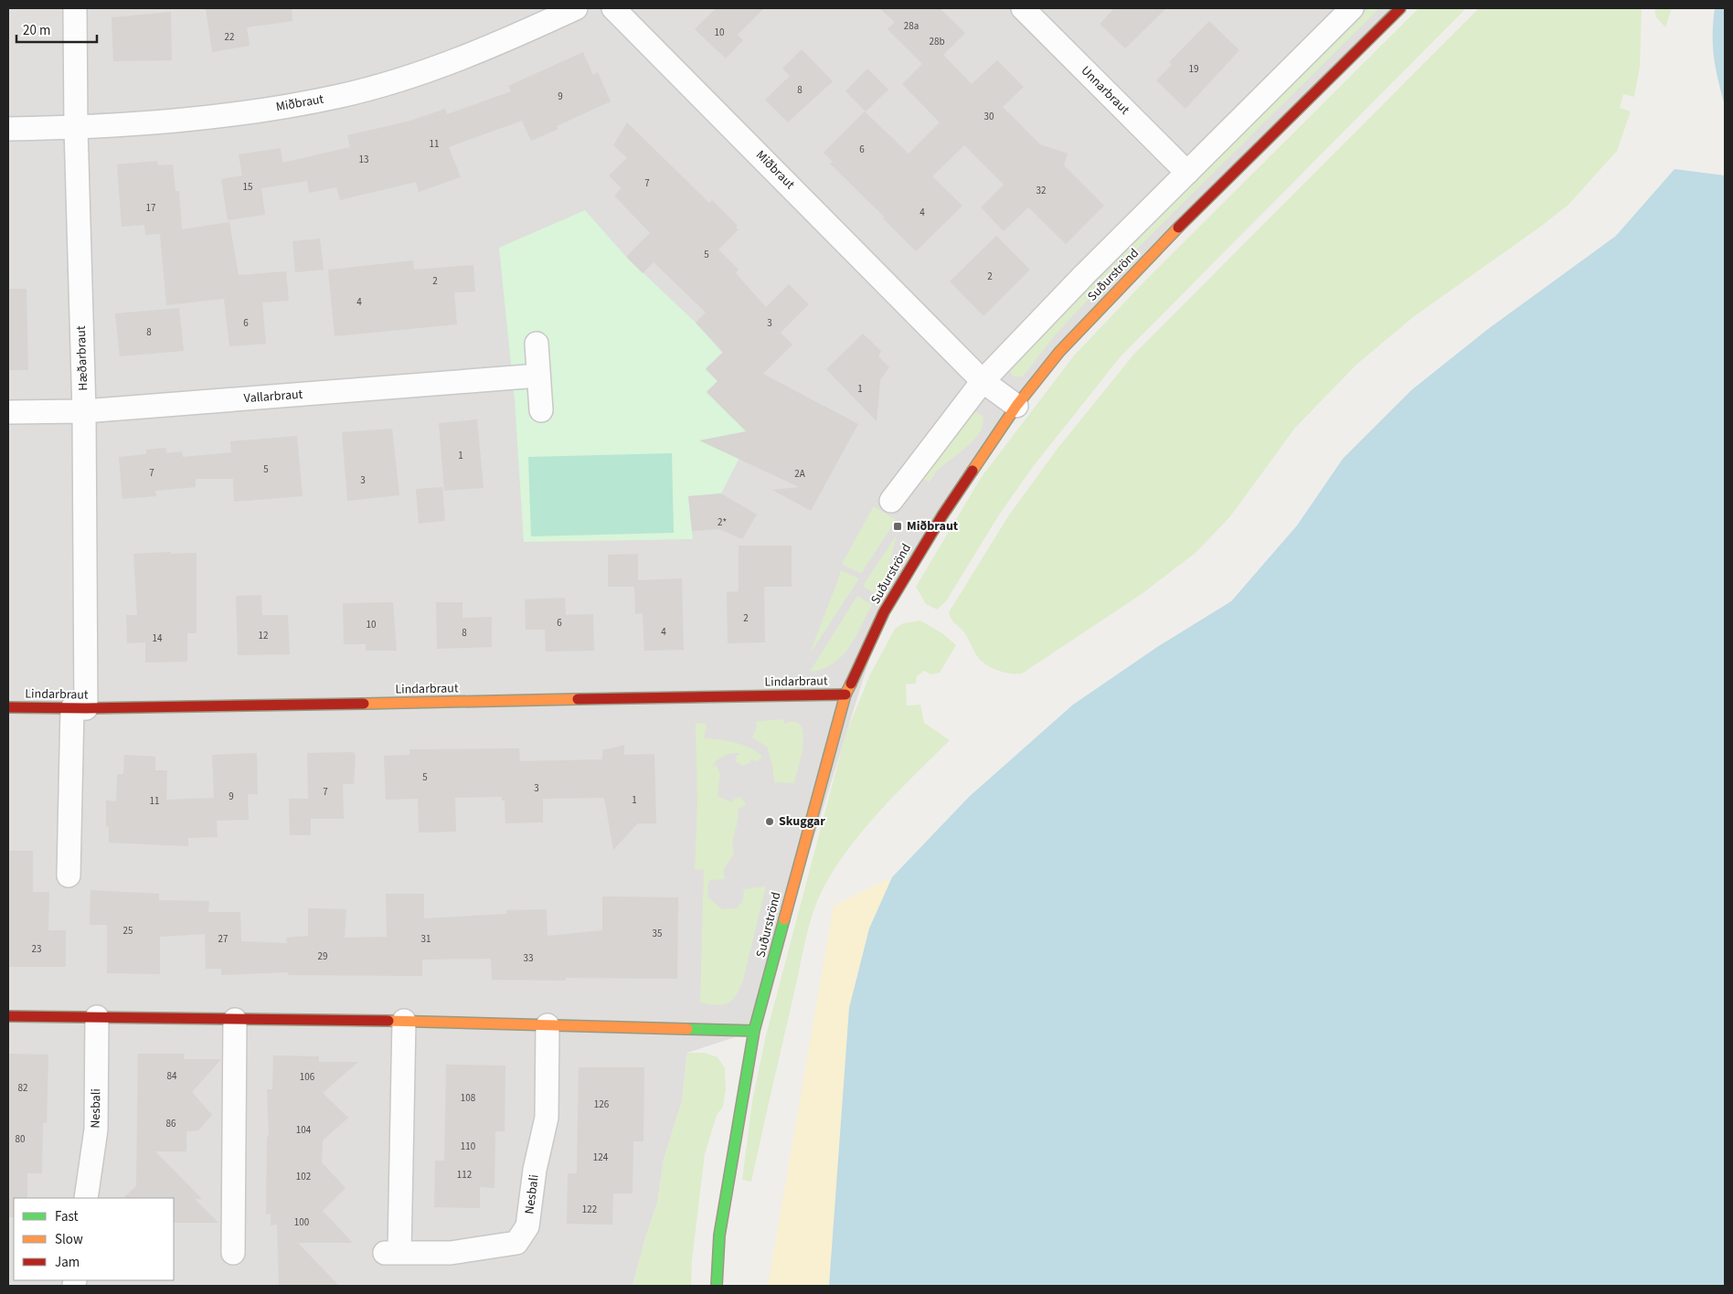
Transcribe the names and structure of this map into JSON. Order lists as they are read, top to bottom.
{
  "streets": {
    "street": [
      "Unnarbraut",
      "Miðbraut",
      "Suðurströnd",
      "Hæðarbraut",
      "Vallarbraut",
      "Lindarbraut",
      "Nesbali"
    ]
  },
  "crossings": [
    ["Miðbraut", "Suðurströnd"],
    ["Miðbraut", "Hæðarbraut"],
    ["Suðurströnd", "Lindarbraut"],
    ["Hæðarbraut", "Vallarbraut"],
    ["Hæðarbraut", "Lindarbraut"]
  ],
  "places": {
    "transit": ["Miðbraut"],
    "other": ["Skuggar"]
  },
  "house_numbers": [
    "28a",
    "10",
    "22",
    "28b",
    "19",
    "8",
    "9",
    "30",
    "11",
    "6",
    "13",
    "7",
    "15",
    "32",
    "17",
    "4",
    "5",
    "2",
    "2",
    "4",
    "6",
    "3",
    "8",
    "1",
    "1",
    "5",
    "7",
    "2A",
    "3",
    "2*",
    "2",
    "6",
    "10",
    "4",
    "8",
    "12",
    "14",
    "5",
    "3",
    "7",
    "9",
    "1",
    "11",
    "25",
    "35",
    "27",
    "31",
    "23",
    "29",
    "33",
    "84",
    "106",
    "82",
    "108",
    "126",
    "86",
    "104",
    "80",
    "110",
    "124",
    "112",
    "102",
    "122",
    "100"
  ],
  "legend": ["Fast", "Slow", "Jam"],
  "scale_bar": "20 m"
}
